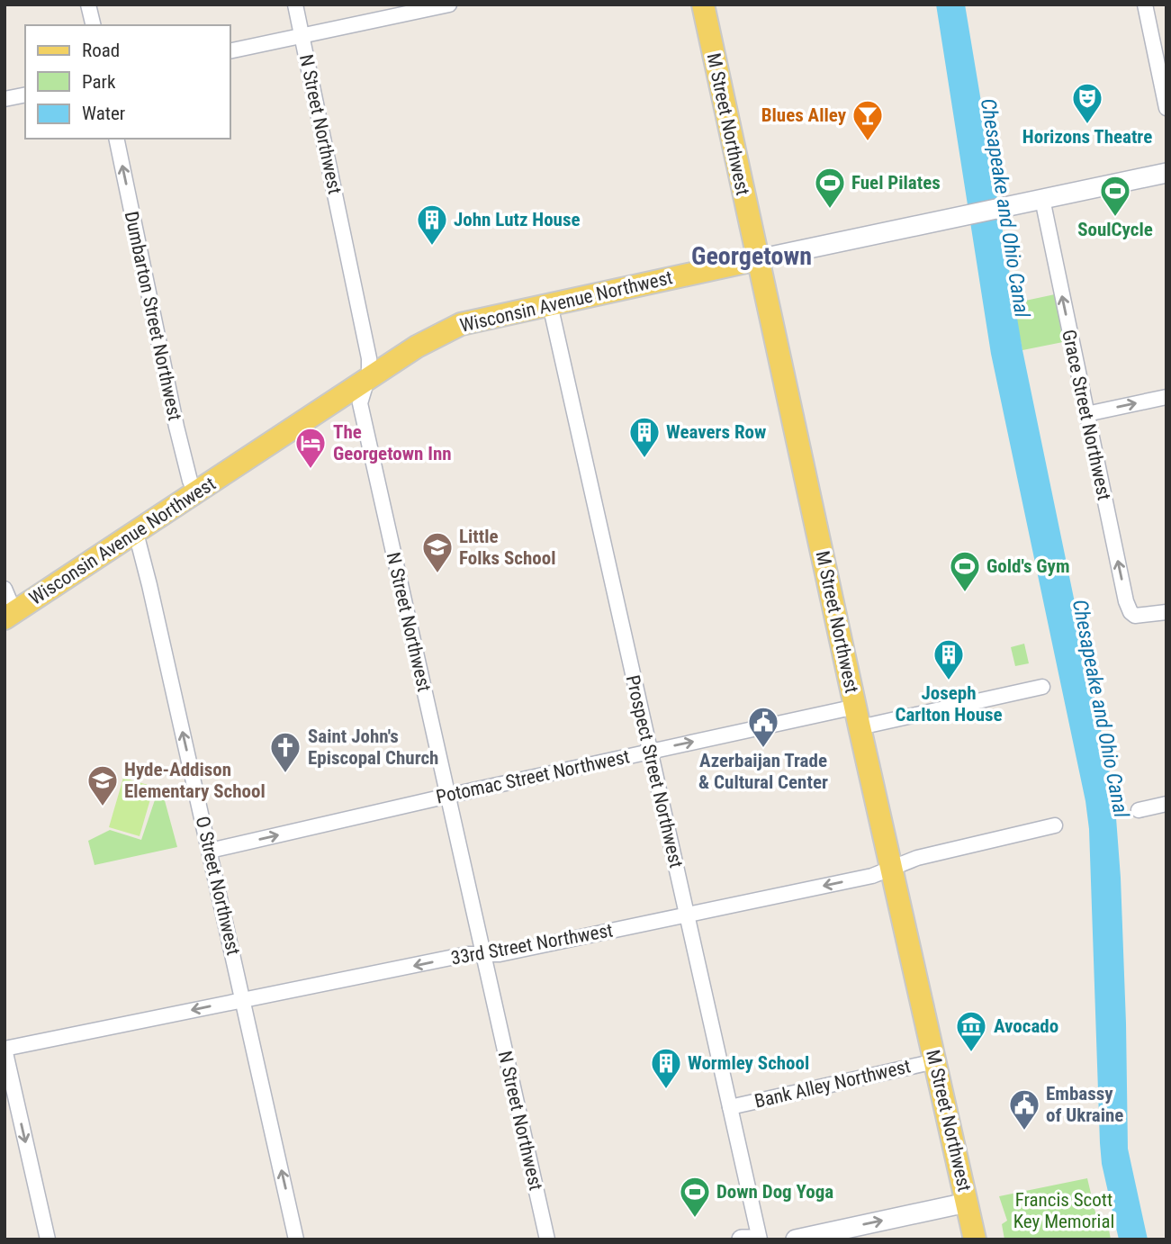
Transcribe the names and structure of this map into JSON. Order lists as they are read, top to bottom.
{
  "streets": {
    "main road": ["M Street Northwest", "Wisconsin Avenue Northwest"],
    "street": [
      "N Street Northwest",
      "Dumbarton Street Northwest",
      "Grace Street Northwest",
      "Prospect Street Northwest",
      "Potomac Street Northwest",
      "O Street Northwest",
      "33rd Street Northwest",
      "Bank Alley Northwest"
    ]
  },
  "crossings": [
    ["N Street Northwest", "Wisconsin Avenue Northwest"],
    ["N Street Northwest", "Potomac Street Northwest"],
    ["N Street Northwest", "33rd Street Northwest"],
    ["M Street Northwest", "Wisconsin Avenue Northwest"],
    ["M Street Northwest", "Potomac Street Northwest"],
    ["M Street Northwest", "33rd Street Northwest"],
    ["M Street Northwest", "Bank Alley Northwest"],
    ["Wisconsin Avenue Northwest", "Dumbarton Street Northwest"],
    ["Wisconsin Avenue Northwest", "Grace Street Northwest"],
    ["Wisconsin Avenue Northwest", "Prospect Street Northwest"],
    ["Wisconsin Avenue Northwest", "O Street Northwest"],
    ["Prospect Street Northwest", "Potomac Street Northwest"],
    ["Prospect Street Northwest", "33rd Street Northwest"],
    ["Prospect Street Northwest", "Bank Alley Northwest"],
    ["Potomac Street Northwest", "O Street Northwest"],
    ["O Street Northwest", "33rd Street Northwest"]
  ],
  "one_way": [
    "Dumbarton Street Northwest",
    "Grace Street Northwest",
    "Potomac Street Northwest",
    "O Street Northwest",
    "33rd Street Northwest"
  ],
  "districts": ["Georgetown"],
  "water": ["Chesapeake and Ohio Canal"],
  "parks": ["Francis Scott Key Memorial"],
  "places": {
    "theatre": ["Horizons Theatre"],
    "bar": ["Blues Alley"],
    "sports": [
      "Fuel Pilates",
      "SoulCycle",
      "Gold's Gym",
      "Down Dog Yoga"
    ],
    "building": [
      "John Lutz House",
      "Weavers Row",
      "Joseph Carlton House",
      "Wormley School"
    ],
    "hotel": ["The Georgetown Inn"],
    "school or university": ["Little Folks School", "Hyde-Addison Elementary School"],
    "public building": ["Azerbaijan Trade & Cultural Center", "Embassy of Ukraine"],
    "church": ["Saint John's Episcopal Church"],
    "museum": ["Avocado"]
  },
  "legend": ["Road", "Park", "Water"]
}
